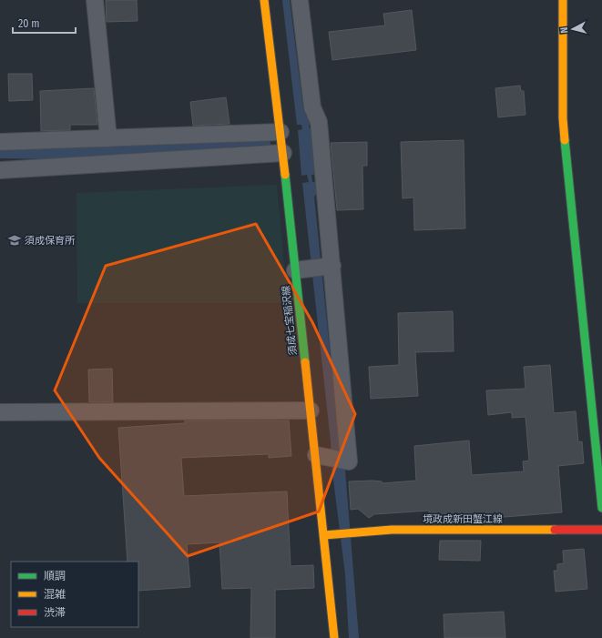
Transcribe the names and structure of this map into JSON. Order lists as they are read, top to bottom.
{
  "streets": {
    "main road": ["須成七宝稲沢線", "境政成新田蟹江線"]
  },
  "crossings": [
    ["須成七宝稲沢線", "境政成新田蟹江線"]
  ],
  "places": {
    "school or university": ["須成保育所"]
  },
  "legend": ["順調", "混雑", "渋滞"],
  "scale_bar": "20 m",
  "north": "left"
}
